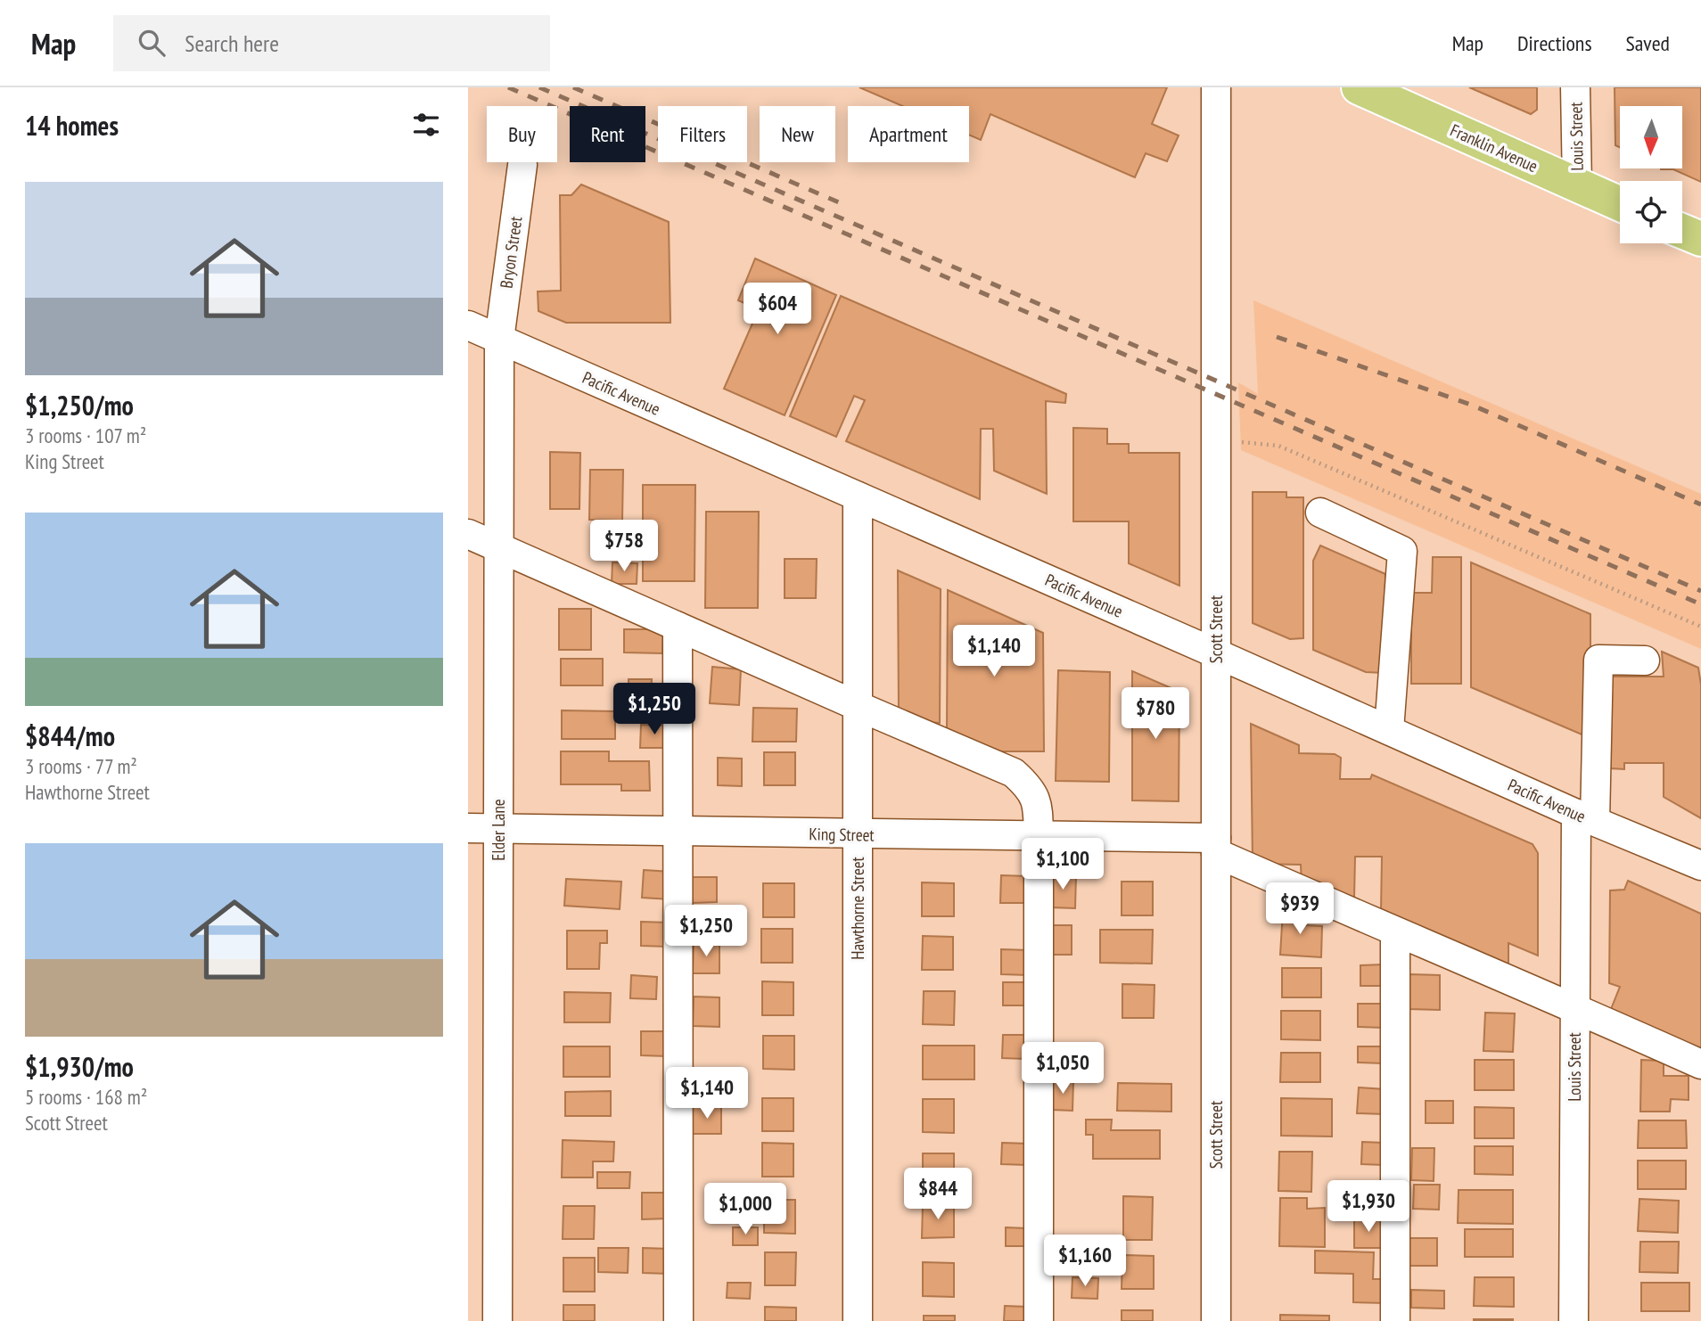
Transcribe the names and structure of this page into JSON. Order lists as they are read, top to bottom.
{
  "streets": {
    "main road": ["Franklin Avenue"],
    "street": [
      "Louis Street",
      "Bryon Street",
      "Pacific Avenue",
      "Scott Street",
      "Elder Lane",
      "King Street",
      "Hawthorne Street"
    ]
  },
  "crossings": [
    ["Louis Street", "Franklin Avenue"],
    ["Louis Street", "Pacific Avenue"],
    ["Bryon Street", "Pacific Avenue"],
    ["Bryon Street", "Elder Lane"],
    ["Pacific Avenue", "Scott Street"],
    ["Pacific Avenue", "Elder Lane"],
    ["Pacific Avenue", "Hawthorne Street"],
    ["Scott Street", "King Street"],
    ["Elder Lane", "King Street"],
    ["King Street", "Hawthorne Street"]
  ],
  "north": "bottom",
  "page": {
    "header": "Map",
    "search": "Search here",
    "nav": ["Map", "Directions", "Saved"],
    "heading": "14 homes",
    "chip": [
      "Buy",
      "Rent",
      "Filters",
      "New",
      "Apartment"
    ],
    "list": [
      {
        "name": "$1,250/mo",
        "note": "3 rooms · 107 m² · King Street"
      },
      {
        "name": "$844/mo",
        "note": "3 rooms · 77 m² · Hawthorne Street"
      },
      {
        "name": "$1,930/mo",
        "note": "5 rooms · 168 m² · Scott Street"
      }
    ],
    "price": [
      "$604",
      "$758",
      "$1,140",
      "$1,250",
      "$780",
      "$1,100",
      "$939",
      "$1,250",
      "$1,050",
      "$1,140",
      "$844",
      "$1,930",
      "$1,000",
      "$1,160"
    ]
  }
}
